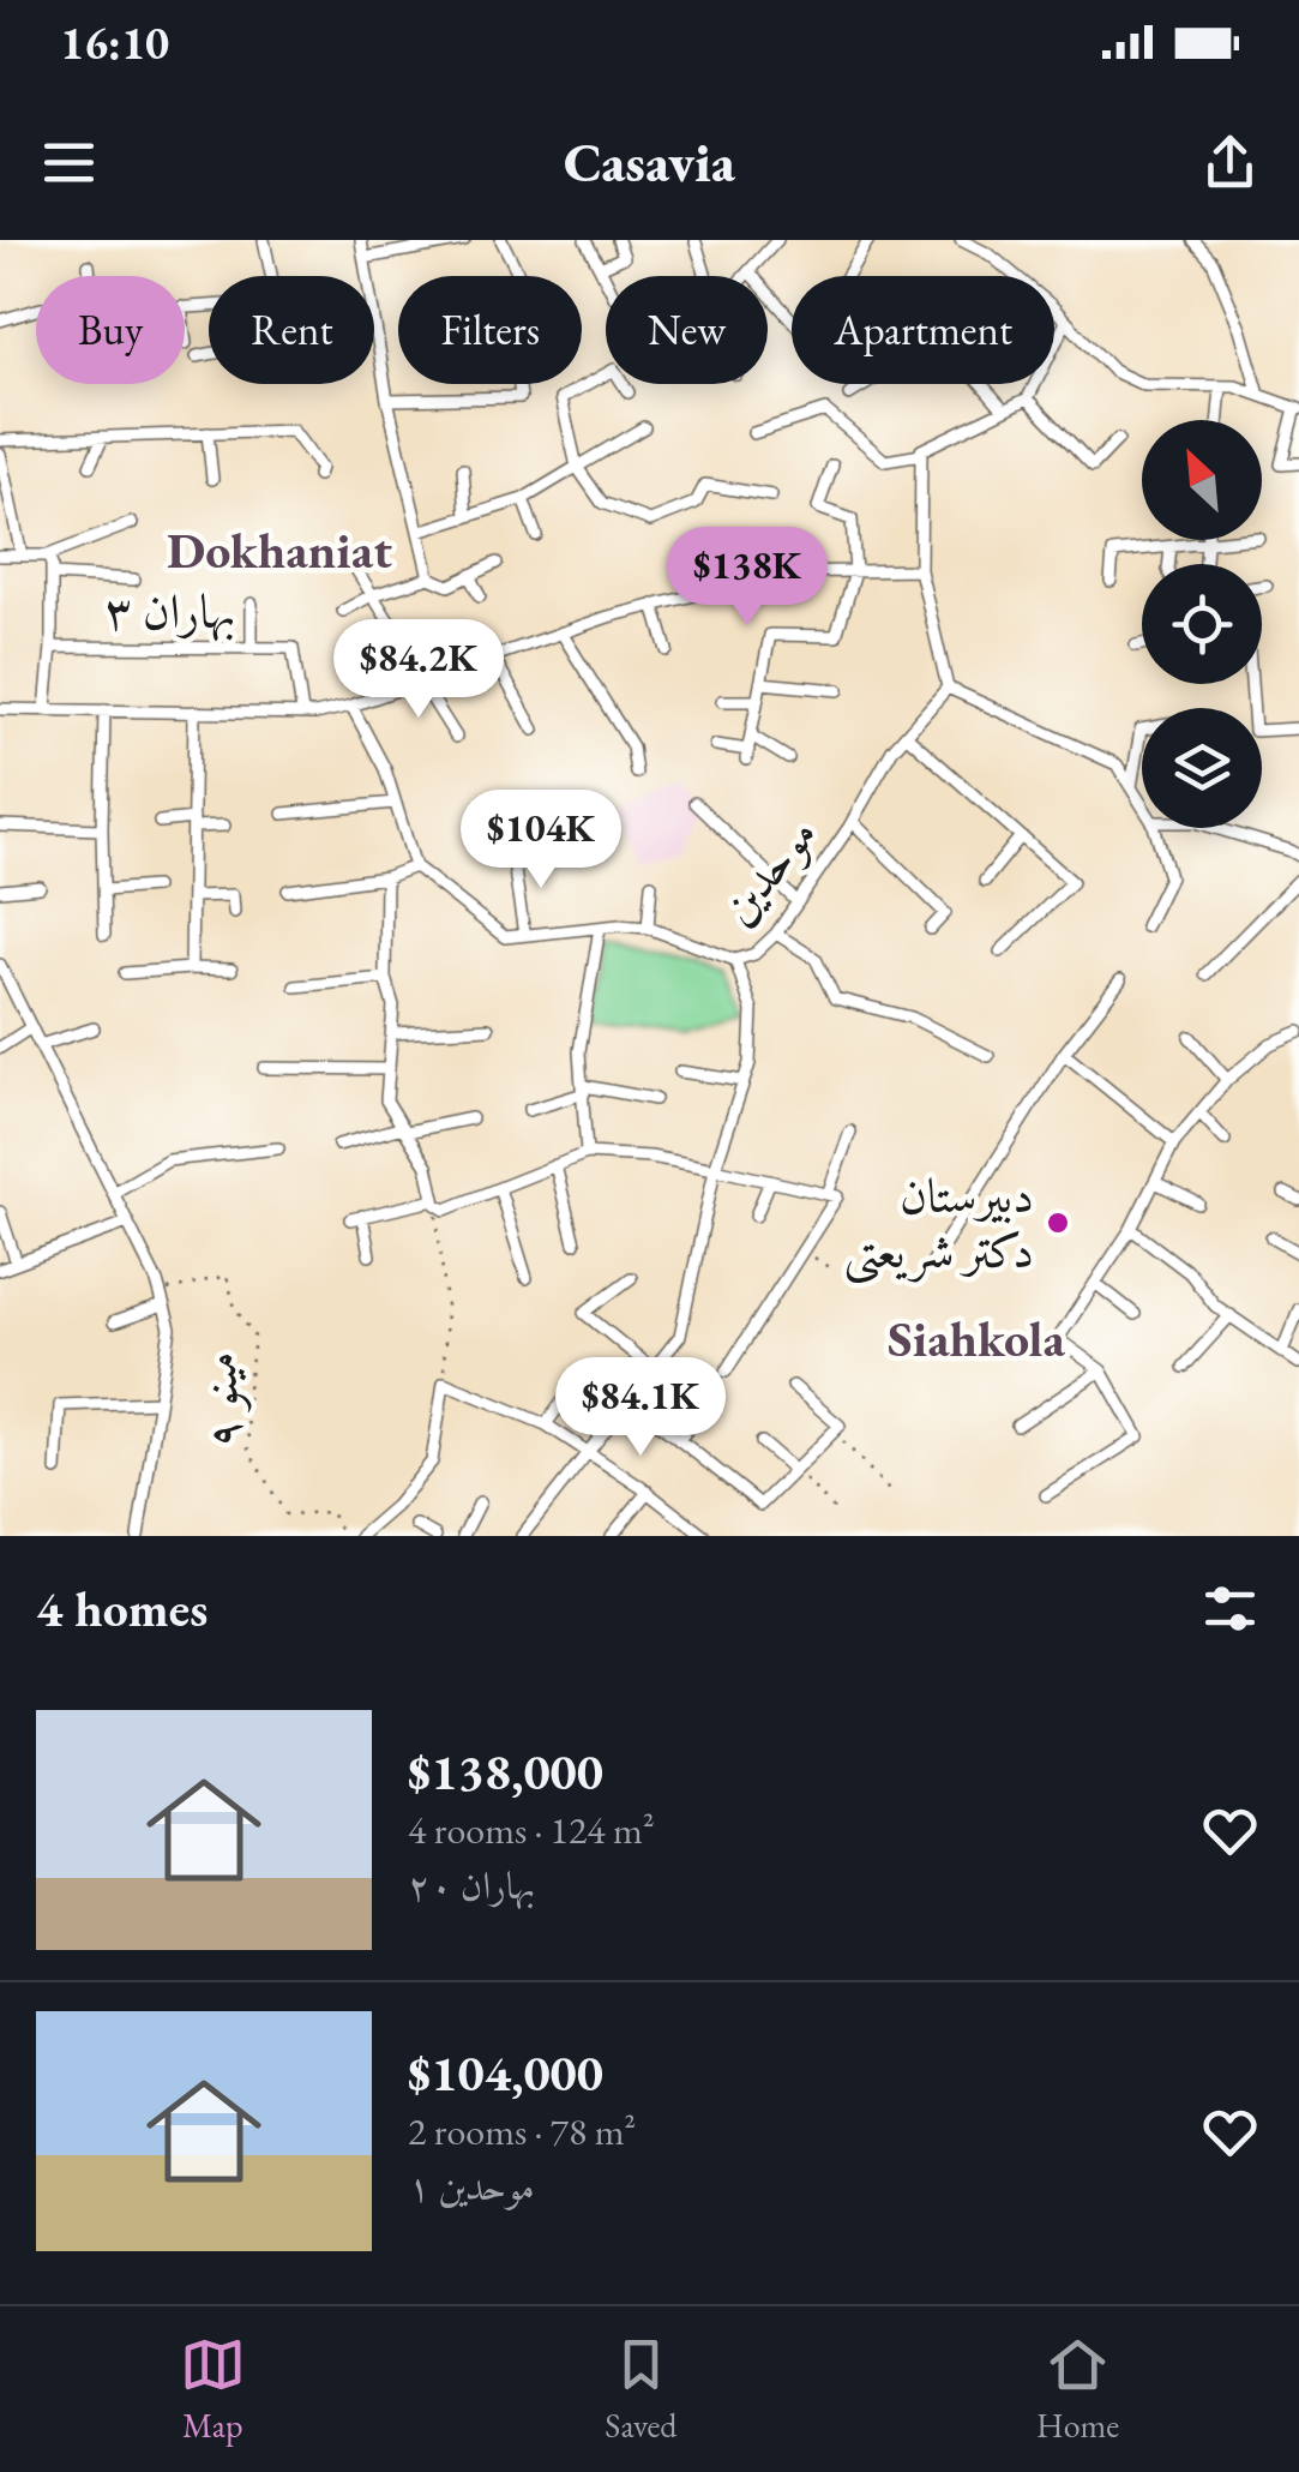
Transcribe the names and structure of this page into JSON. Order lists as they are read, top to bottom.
{
  "streets": {
    "street": ["بهاران ۳", "موحدین"],
    "path": ["مینو ۹"]
  },
  "districts": ["Dokhaniat", "Siahkola"],
  "places": ["دبیرستان دکتر شریعتی"],
  "north": "top left",
  "page": {
    "status": "16:10",
    "header": "Casavia",
    "chip": [
      "Buy",
      "Rent",
      "Filters",
      "New",
      "Apartment"
    ],
    "price": [
      "$138K",
      "$84.2K",
      "$104K",
      "$84.1K"
    ],
    "heading": "4 homes",
    "list": [
      {
        "name": "$138,000",
        "note": "4 rooms · 124 m² · بهاران ۲۰"
      },
      {
        "name": "$104,000",
        "note": "2 rooms · 78 m² · موحدین ۱"
      }
    ],
    "tabs": ["Map", "Saved", "Home"]
  }
}
